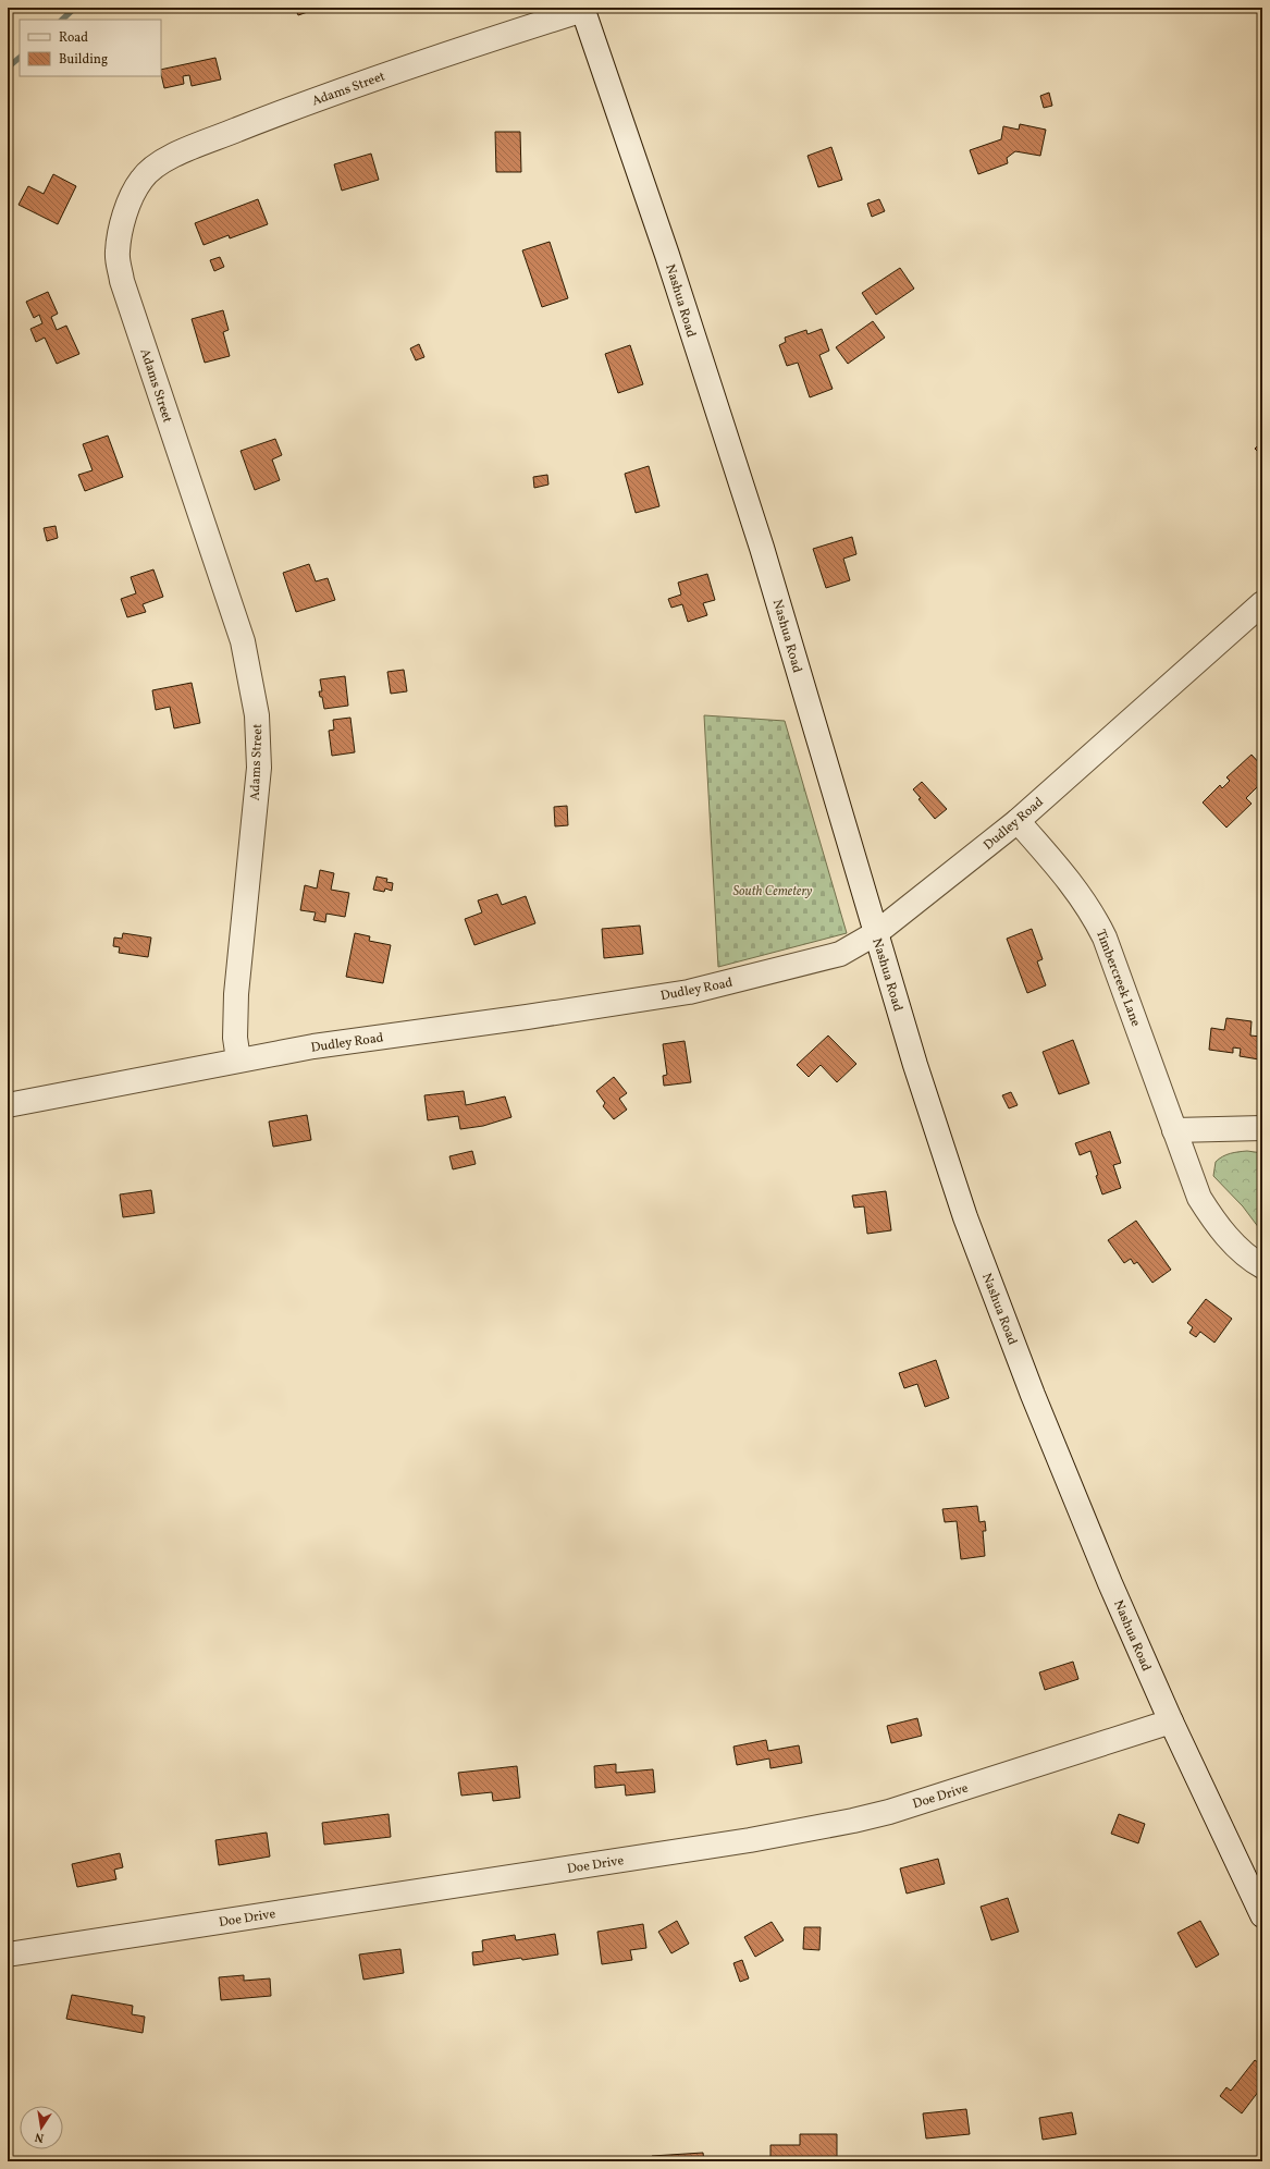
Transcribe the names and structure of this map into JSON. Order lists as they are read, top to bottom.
{
  "streets": {
    "street": [
      "Adams Street",
      "Nashua Road",
      "Dudley Road",
      "Timbercreek Lane",
      "Doe Drive"
    ]
  },
  "crossings": [
    ["Adams Street", "Nashua Road"],
    ["Adams Street", "Dudley Road"],
    ["Nashua Road", "Dudley Road"],
    ["Nashua Road", "Doe Drive"],
    ["Dudley Road", "Timbercreek Lane"]
  ],
  "parks": ["South Cemetery"],
  "legend": ["Road", "Building"],
  "north": "bottom"
}
